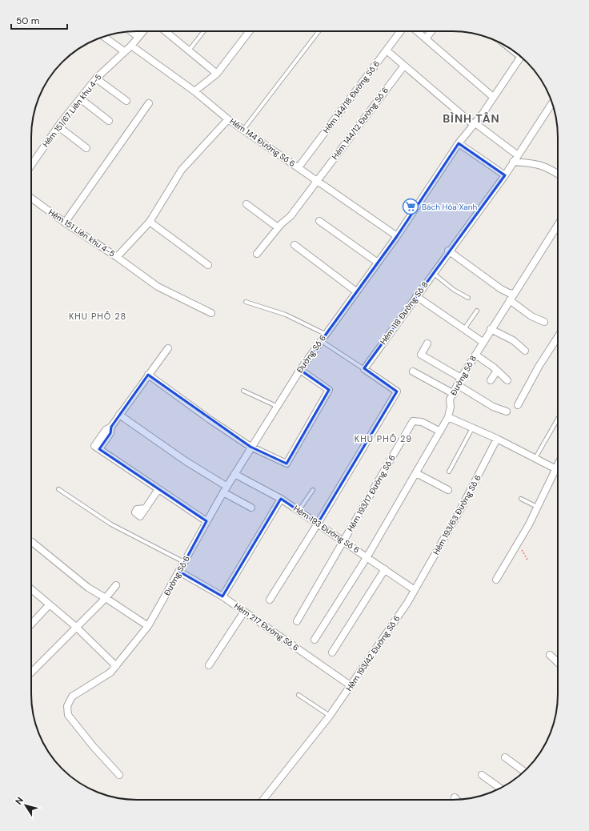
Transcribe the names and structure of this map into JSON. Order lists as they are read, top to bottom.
{
  "streets": {
    "street": [
      "Hẻm 144/18 Đường Số 6",
      "Hẻm 151/67 Liên khu 4-5",
      "Hẻm 144/12 Đường Số 6",
      "Hẻm 144 Đường Số 6",
      "Hẻm 151 Liên khu 4-5",
      "Hẻm 118 Đường Số 8",
      "Đường Số 6",
      "Đường Số 8",
      "Hẻm 193/17 Đường Số 6",
      "Hẻm 193/63 Đường Số 6",
      "Hẻm 193 Đường Số 6",
      "Hẻm 217 Đường Số 6",
      "Hẻm 193/42 Đường Số 6"
    ]
  },
  "crossings": [
    ["Hẻm 144/18 Đường Số 6", "Hẻm 144 Đường Số 6"],
    ["Hẻm 151/67 Liên khu 4-5", "Hẻm 144 Đường Số 6"],
    ["Hẻm 144/12 Đường Số 6", "Hẻm 144 Đường Số 6"],
    ["Hẻm 144 Đường Số 6", "Hẻm 151 Liên khu 4-5"],
    ["Hẻm 144 Đường Số 6", "Đường Số 6"],
    ["Đường Số 6", "Hẻm 193 Đường Số 6"],
    ["Đường Số 6", "Hẻm 217 Đường Số 6"],
    ["Đường Số 8", "Hẻm 193/17 Đường Số 6"],
    ["Đường Số 8", "Hẻm 193 Đường Số 6"],
    ["Hẻm 193/17 Đường Số 6", "Hẻm 193 Đường Số 6"],
    ["Hẻm 193/63 Đường Số 6", "Hẻm 193 Đường Số 6"],
    ["Hẻm 193/63 Đường Số 6", "Hẻm 193/42 Đường Số 6"],
    ["Hẻm 193 Đường Số 6", "Hẻm 193/42 Đường Số 6"],
    ["Hẻm 217 Đường Số 6", "Hẻm 193/42 Đường Số 6"]
  ],
  "districts": ["BÌNH TÂN", "KHU PHỐ 28", "KHU PHỐ 29"],
  "places": {
    "supermarket": ["Bách Hóa Xanh"]
  },
  "scale_bar": "50 m",
  "north": "top left"
}
